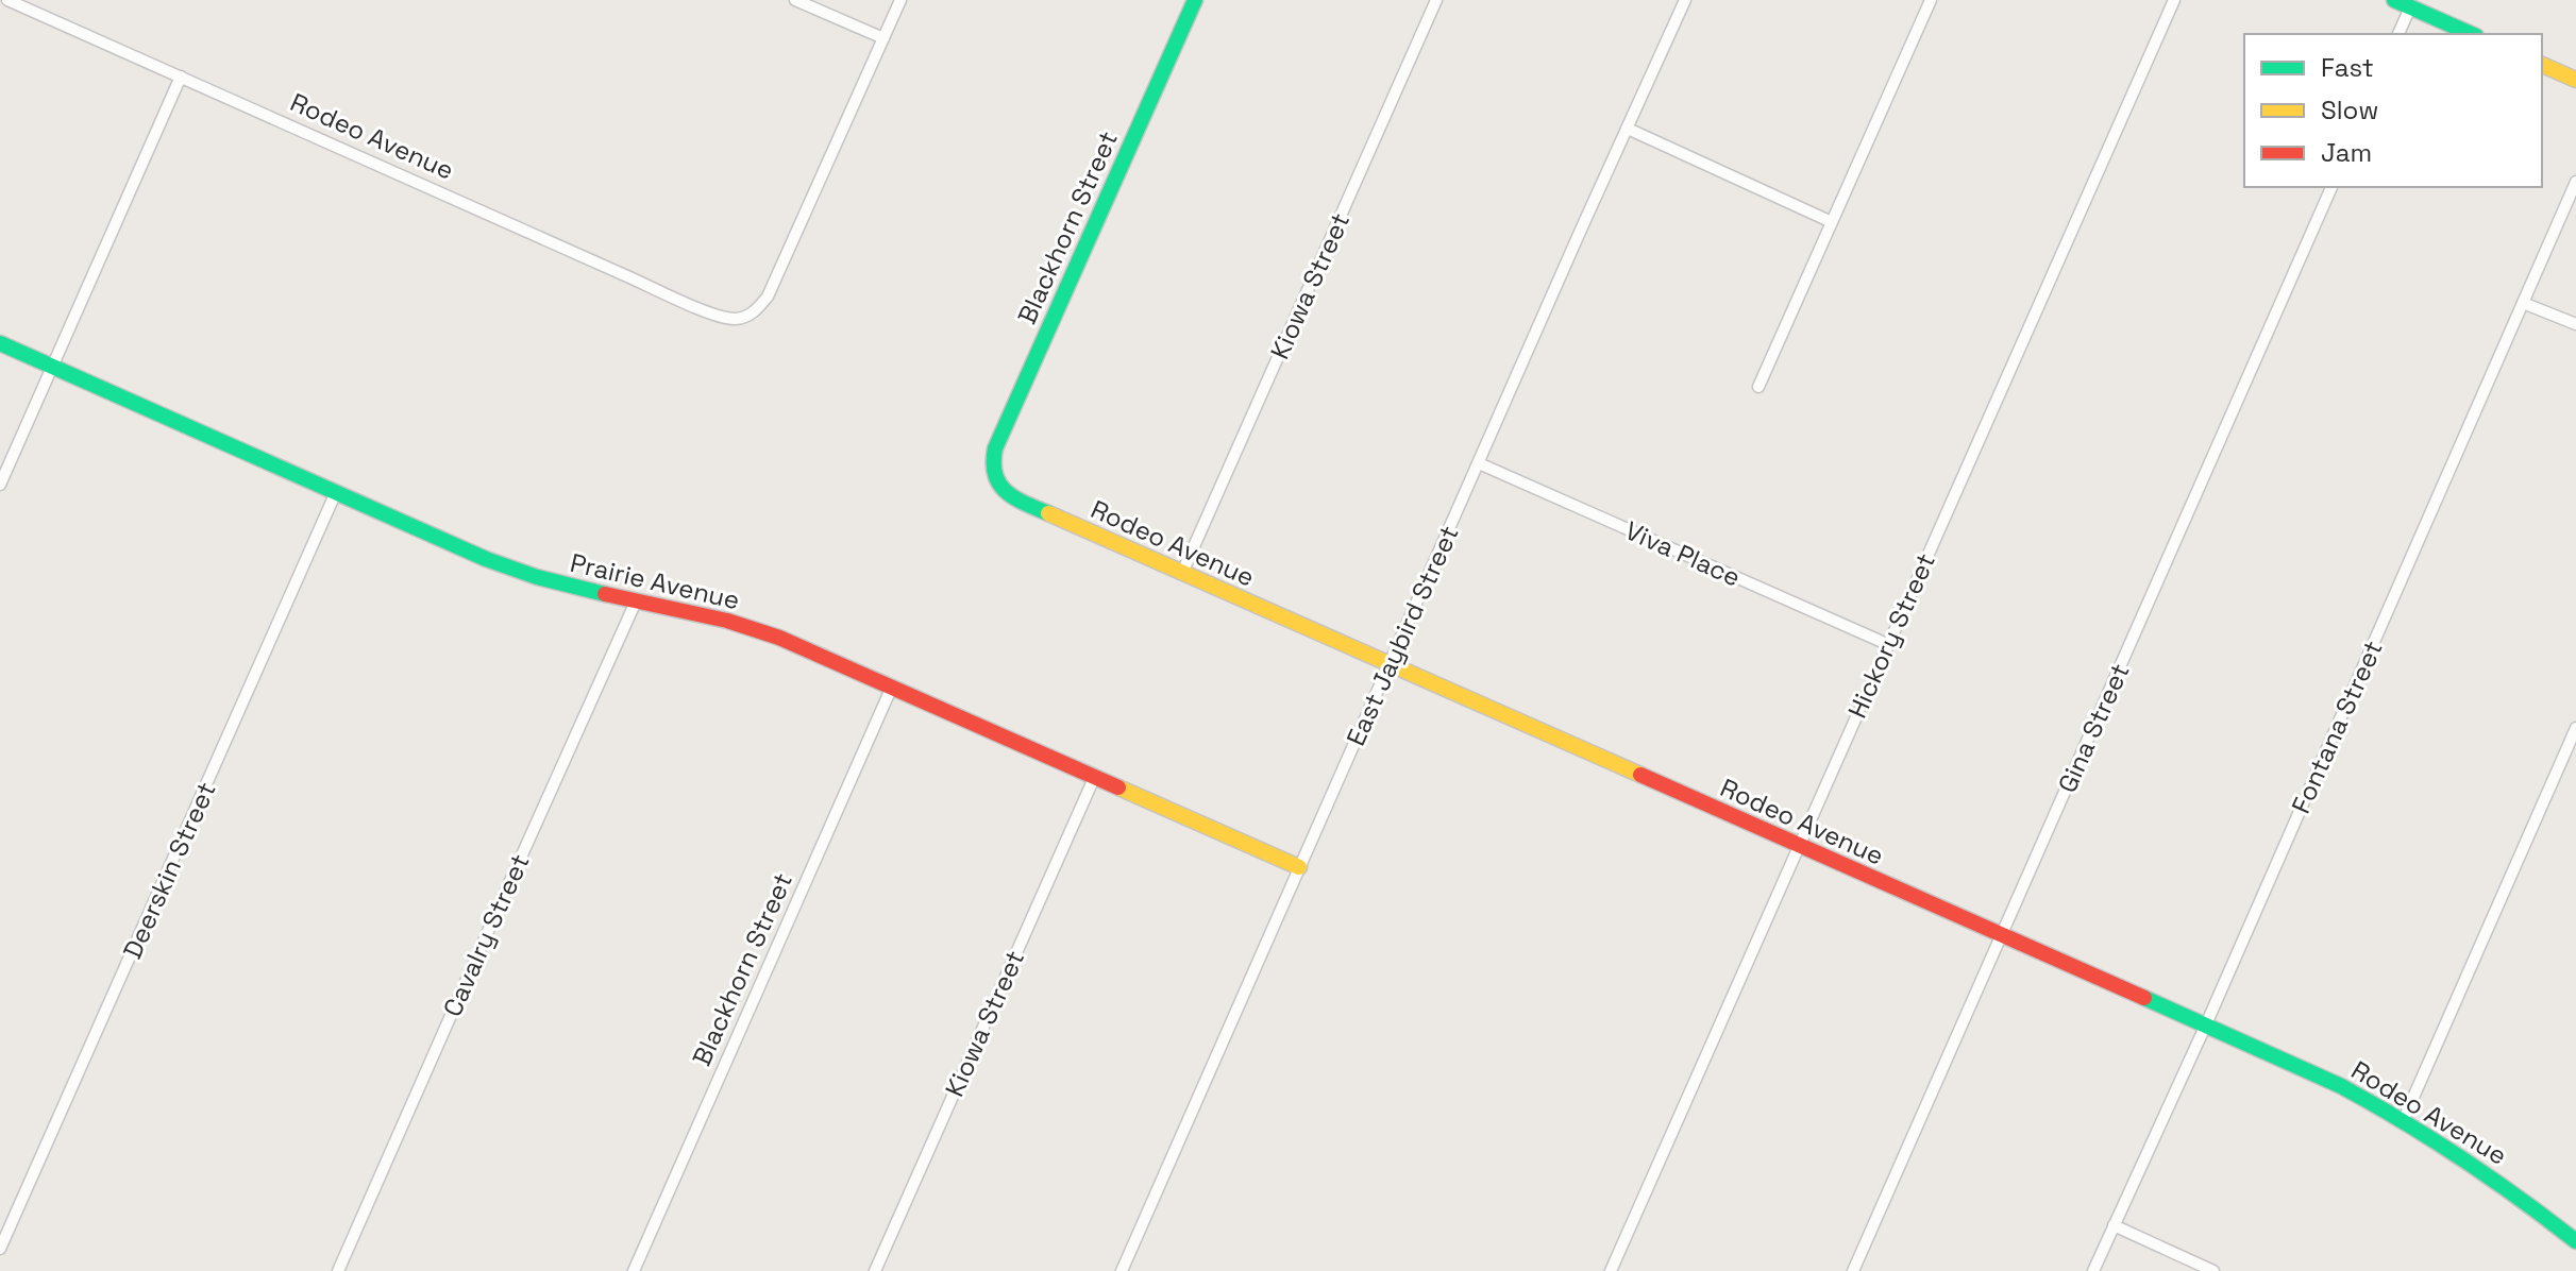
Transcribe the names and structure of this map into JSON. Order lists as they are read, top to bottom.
{
  "streets": {
    "street": [
      "Rodeo Avenue",
      "Blackhorn Street",
      "Kiowa Street",
      "Viva Place",
      "Prairie Avenue",
      "East Jaybird Street",
      "Hickory Street",
      "Fontana Street",
      "Gina Street",
      "Deerskin Street",
      "Cavalry Street"
    ]
  },
  "crossings": [
    ["Rodeo Avenue", "Blackhorn Street"],
    ["Rodeo Avenue", "Kiowa Street"],
    ["Rodeo Avenue", "East Jaybird Street"],
    ["Rodeo Avenue", "Hickory Street"],
    ["Rodeo Avenue", "Fontana Street"],
    ["Rodeo Avenue", "Gina Street"],
    ["Blackhorn Street", "Prairie Avenue"],
    ["Kiowa Street", "Prairie Avenue"],
    ["Viva Place", "East Jaybird Street"],
    ["Viva Place", "Hickory Street"],
    ["Prairie Avenue", "East Jaybird Street"],
    ["Prairie Avenue", "Deerskin Street"],
    ["Prairie Avenue", "Cavalry Street"]
  ],
  "legend": ["Fast", "Slow", "Jam"]
}
